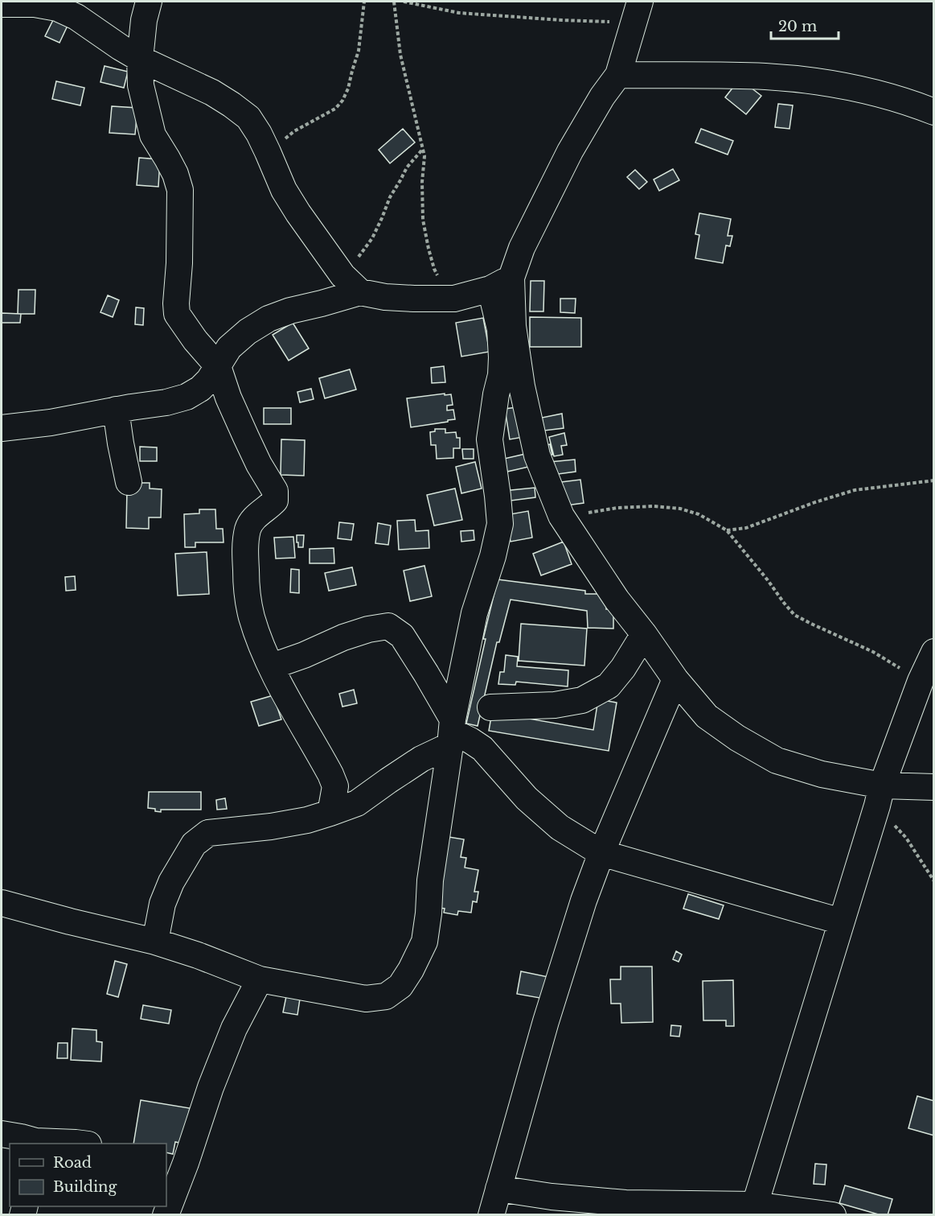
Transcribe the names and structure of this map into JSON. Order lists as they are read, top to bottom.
{
  "legend": ["Road", "Building"],
  "scale_bar": "20 m"
}
